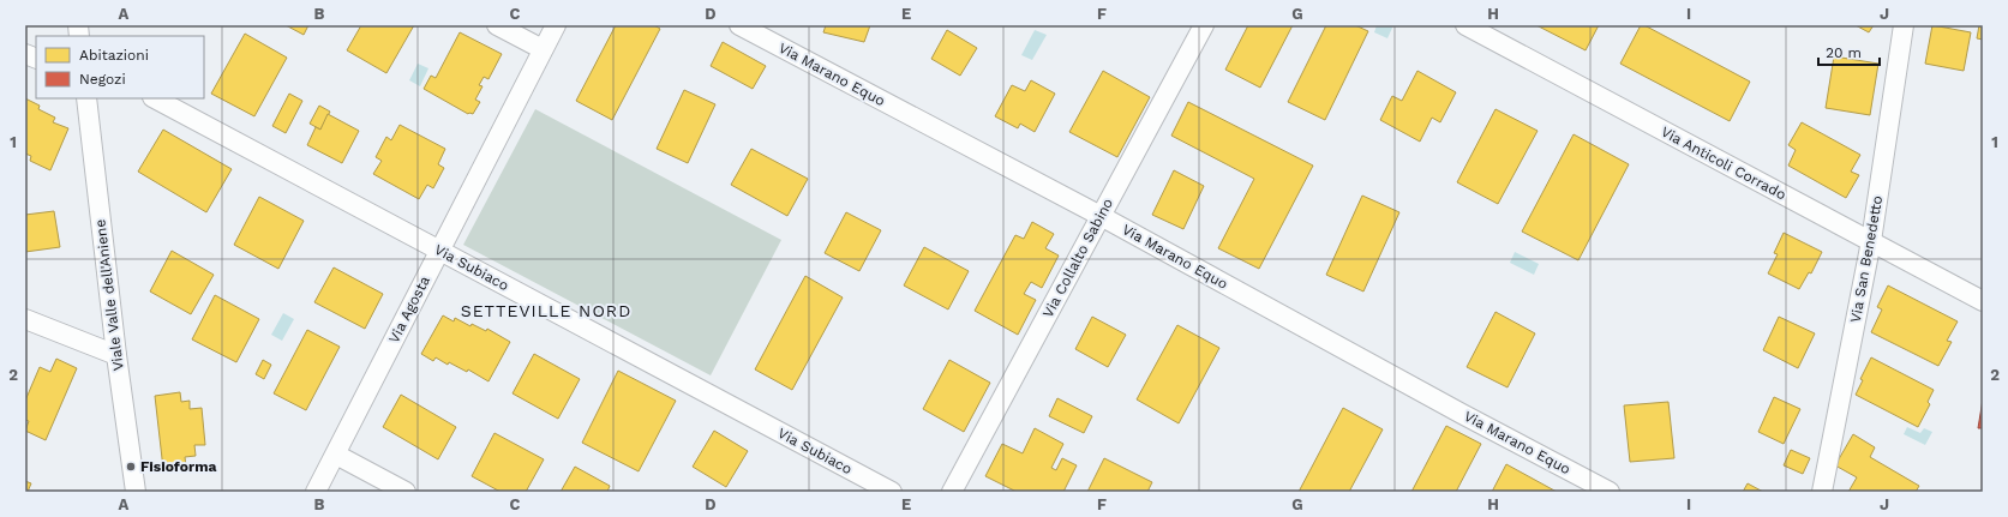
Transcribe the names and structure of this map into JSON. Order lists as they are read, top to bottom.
{
  "streets": {
    "street": [
      "Via Marano Equo",
      "Via Anticoli Corrado",
      "Via Collalto Sabino",
      "Via San Benedetto",
      "Via Subiaco",
      "Viale Valle dell'Aniene",
      "Via Agosta"
    ]
  },
  "crossings": [
    ["Via Marano Equo", "Via Collalto Sabino"],
    ["Via Anticoli Corrado", "Via San Benedetto"],
    ["Via Subiaco", "Via Agosta"]
  ],
  "districts": ["SETTEVILLE NORD"],
  "places": ["Fisioforma"],
  "legend": ["Abitazioni", "Negozi"],
  "scale_bar": "20 m",
  "grid": {
    "columns": [
      "A",
      "B",
      "C",
      "D",
      "E",
      "F",
      "G",
      "H",
      "I",
      "J"
    ],
    "rows": ["1", "2"]
  }
}
